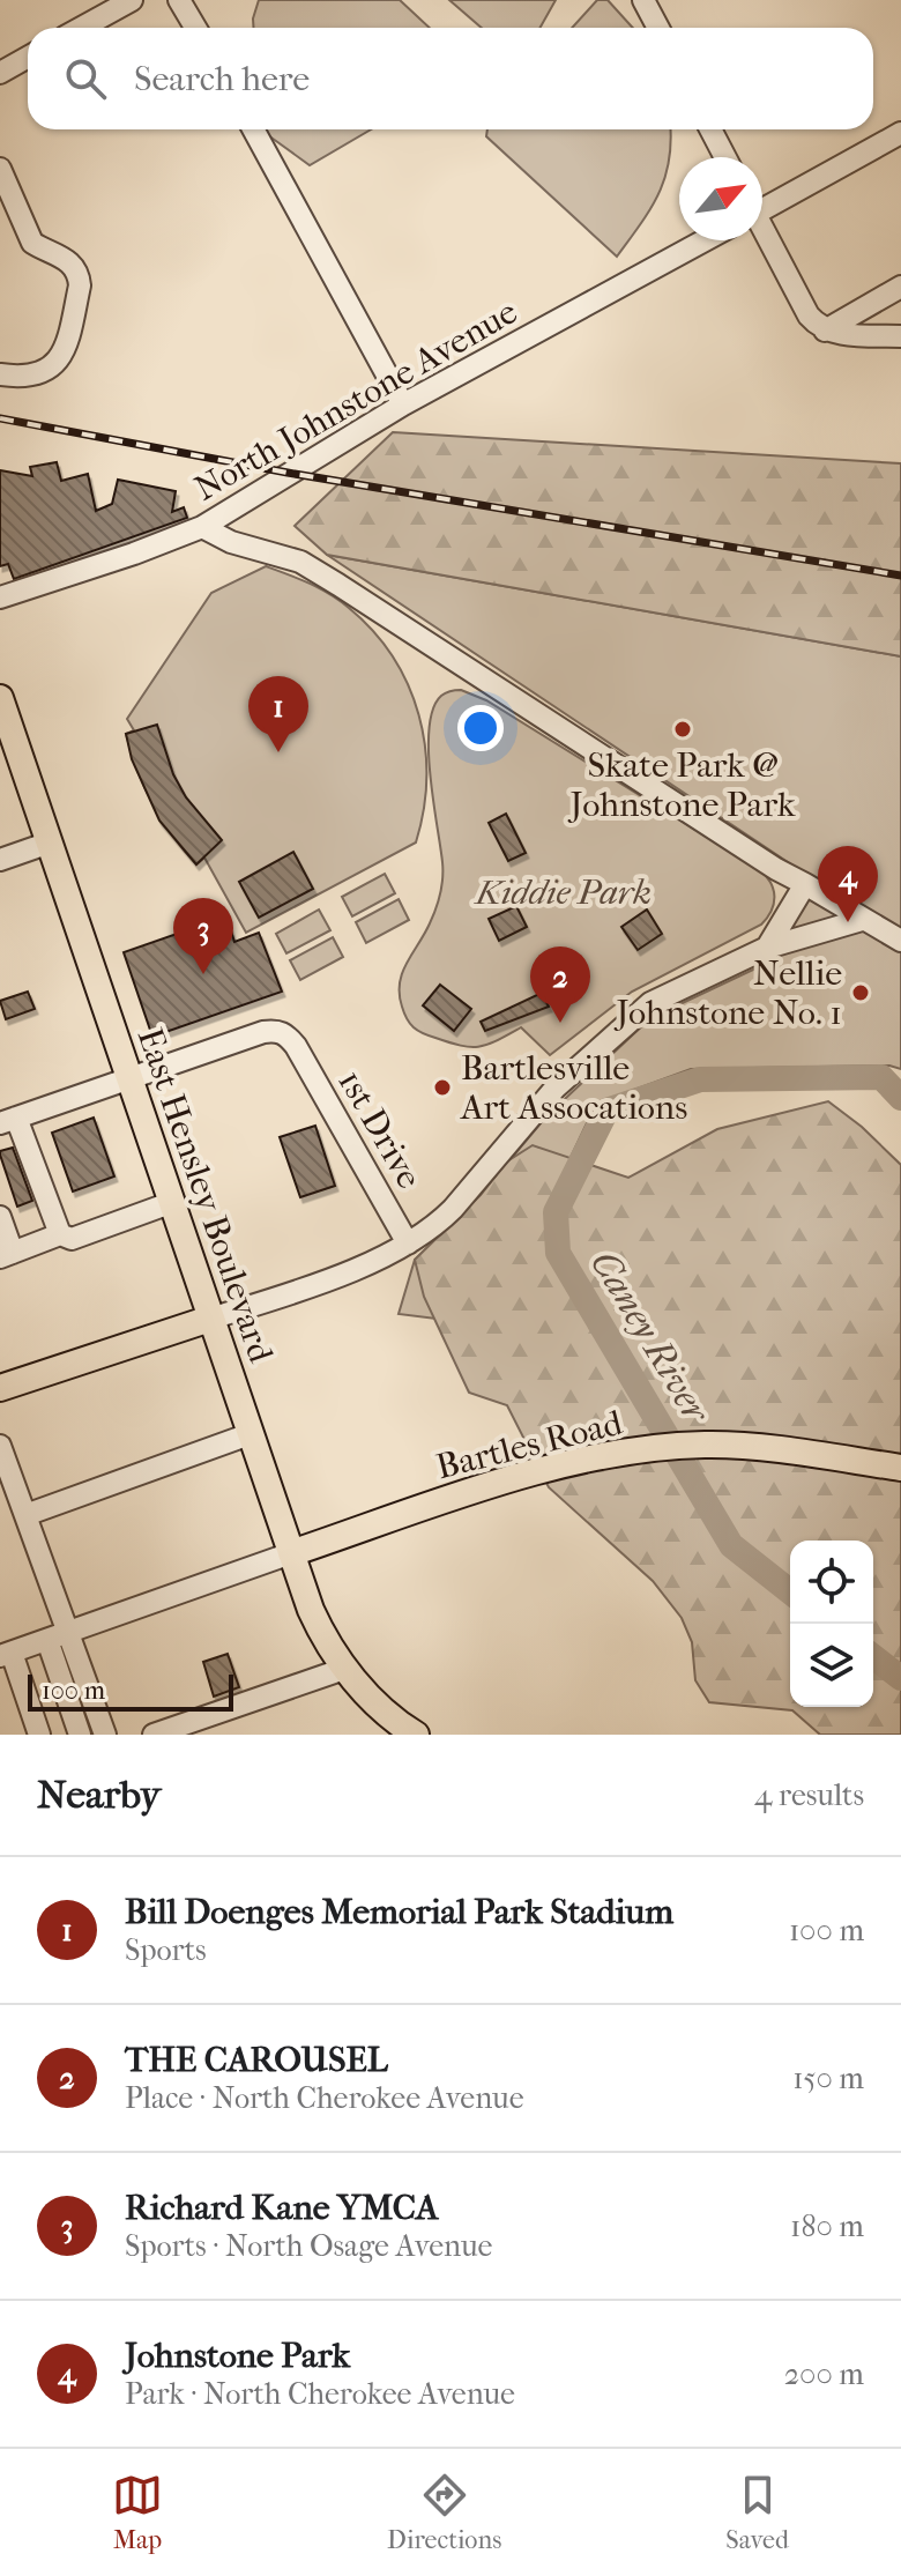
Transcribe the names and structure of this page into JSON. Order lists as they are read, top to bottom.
{
  "streets": {
    "main road": ["East Hensley Boulevard", "Bartles Road"],
    "street": ["North Johnstone Avenue", "1st Drive"]
  },
  "crossings": [
    ["1st Drive", "East Hensley Boulevard"],
    ["East Hensley Boulevard", "Bartles Road"]
  ],
  "water": ["Caney River"],
  "parks": ["Kiddie Park"],
  "places": ["Skate Park @ Johnstone Park", "Nellie Johnstone No. 1", "Bartlesville Art Assocations"],
  "scale_bar": "100 m",
  "north": "top right",
  "page": {
    "search": "Search here",
    "pins": [
      "1",
      "4",
      "3",
      "2"
    ],
    "scale": "100 m",
    "heading": ["Nearby", "4 results"],
    "list": [
      {
        "mark": "1",
        "name": "Bill Doenges Memorial Park Stadium",
        "note": "Sports",
        "value": "100 m"
      },
      {
        "mark": "2",
        "name": "THE CAROUSEL",
        "note": "Place · North Cherokee Avenue",
        "value": "150 m"
      },
      {
        "mark": "3",
        "name": "Richard Kane YMCA",
        "note": "Sports · North Osage Avenue",
        "value": "180 m"
      },
      {
        "mark": "4",
        "name": "Johnstone Park",
        "note": "Park · North Cherokee Avenue",
        "value": "200 m"
      }
    ],
    "nav": ["Map", "Directions", "Saved"]
  }
}
